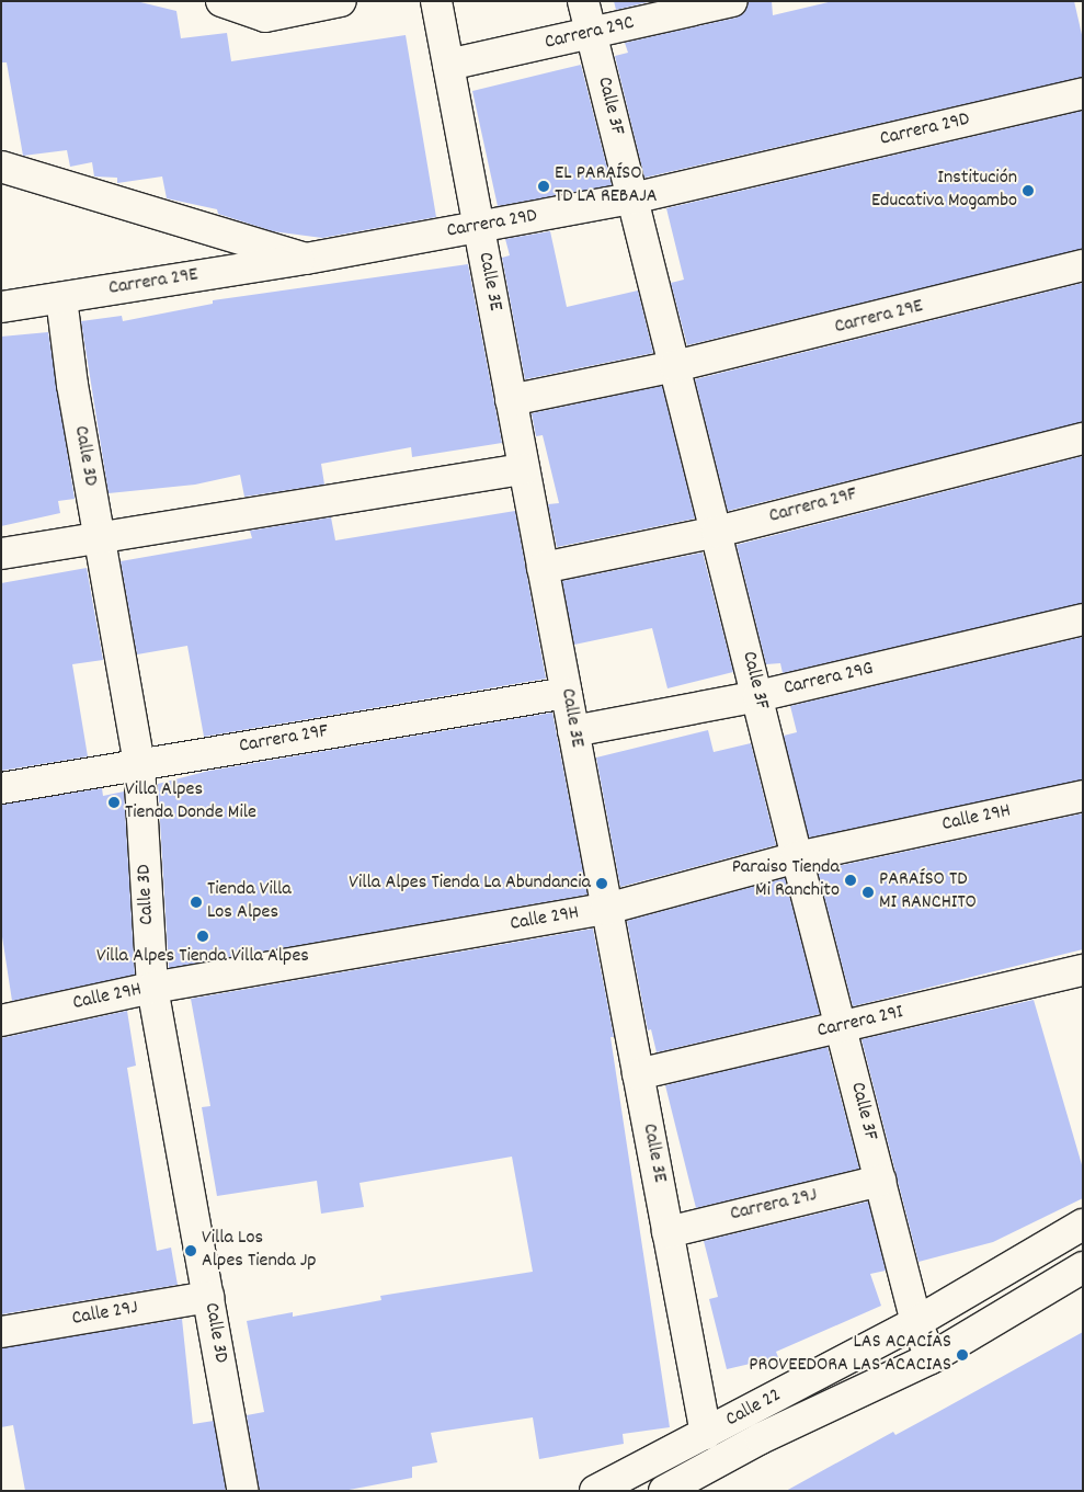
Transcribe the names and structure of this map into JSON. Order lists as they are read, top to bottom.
{
  "streets": {
    "street": [
      "Carrera 29C",
      "Calle 3F",
      "Carrera 29D",
      "Calle 3E",
      "Carrera 29E",
      "Calle 3D",
      "Carrera 29F",
      "Carrera 29G",
      "Calle 29H",
      "Carrera 29I",
      "Carrera 29J",
      "Calle 29J",
      "Calle 22"
    ]
  },
  "crossings": [
    ["Carrera 29C", "Calle 3F"],
    ["Carrera 29C", "Calle 3E"],
    ["Calle 3F", "Carrera 29D"],
    ["Calle 3F", "Carrera 29E"],
    ["Calle 3F", "Carrera 29F"],
    ["Calle 3F", "Carrera 29G"],
    ["Calle 3F", "Calle 29H"],
    ["Calle 3F", "Carrera 29I"],
    ["Calle 3F", "Carrera 29J"],
    ["Calle 3F", "Calle 22"],
    ["Carrera 29D", "Calle 3E"],
    ["Carrera 29D", "Carrera 29E"],
    ["Calle 3E", "Carrera 29E"],
    ["Calle 3E", "Carrera 29F"],
    ["Calle 3E", "Carrera 29G"],
    ["Calle 3E", "Calle 29H"],
    ["Calle 3E", "Carrera 29I"],
    ["Calle 3E", "Carrera 29J"],
    ["Calle 3E", "Calle 22"],
    ["Carrera 29E", "Calle 3D"],
    ["Calle 3D", "Carrera 29F"],
    ["Calle 3D", "Calle 29H"],
    ["Calle 3D", "Calle 29J"]
  ],
  "places": [
    "EL PARAÍSO TD LA REBAJA",
    "Institución Educativa Mogambo",
    "Villa Alpes Tienda Donde Mile",
    "Paraiso Tienda Mi Ranchito",
    "Villa Alpes Tienda La Abundancia",
    "PARAÍSO TD MI RANCHITO",
    "Tienda Villa Los Alpes",
    "Villa Alpes Tienda Villa Alpes",
    "Villa Los Alpes Tienda Jp",
    "LAS ACACÍAS PROVEEDORA LAS ACACIAS"
  ]
}
